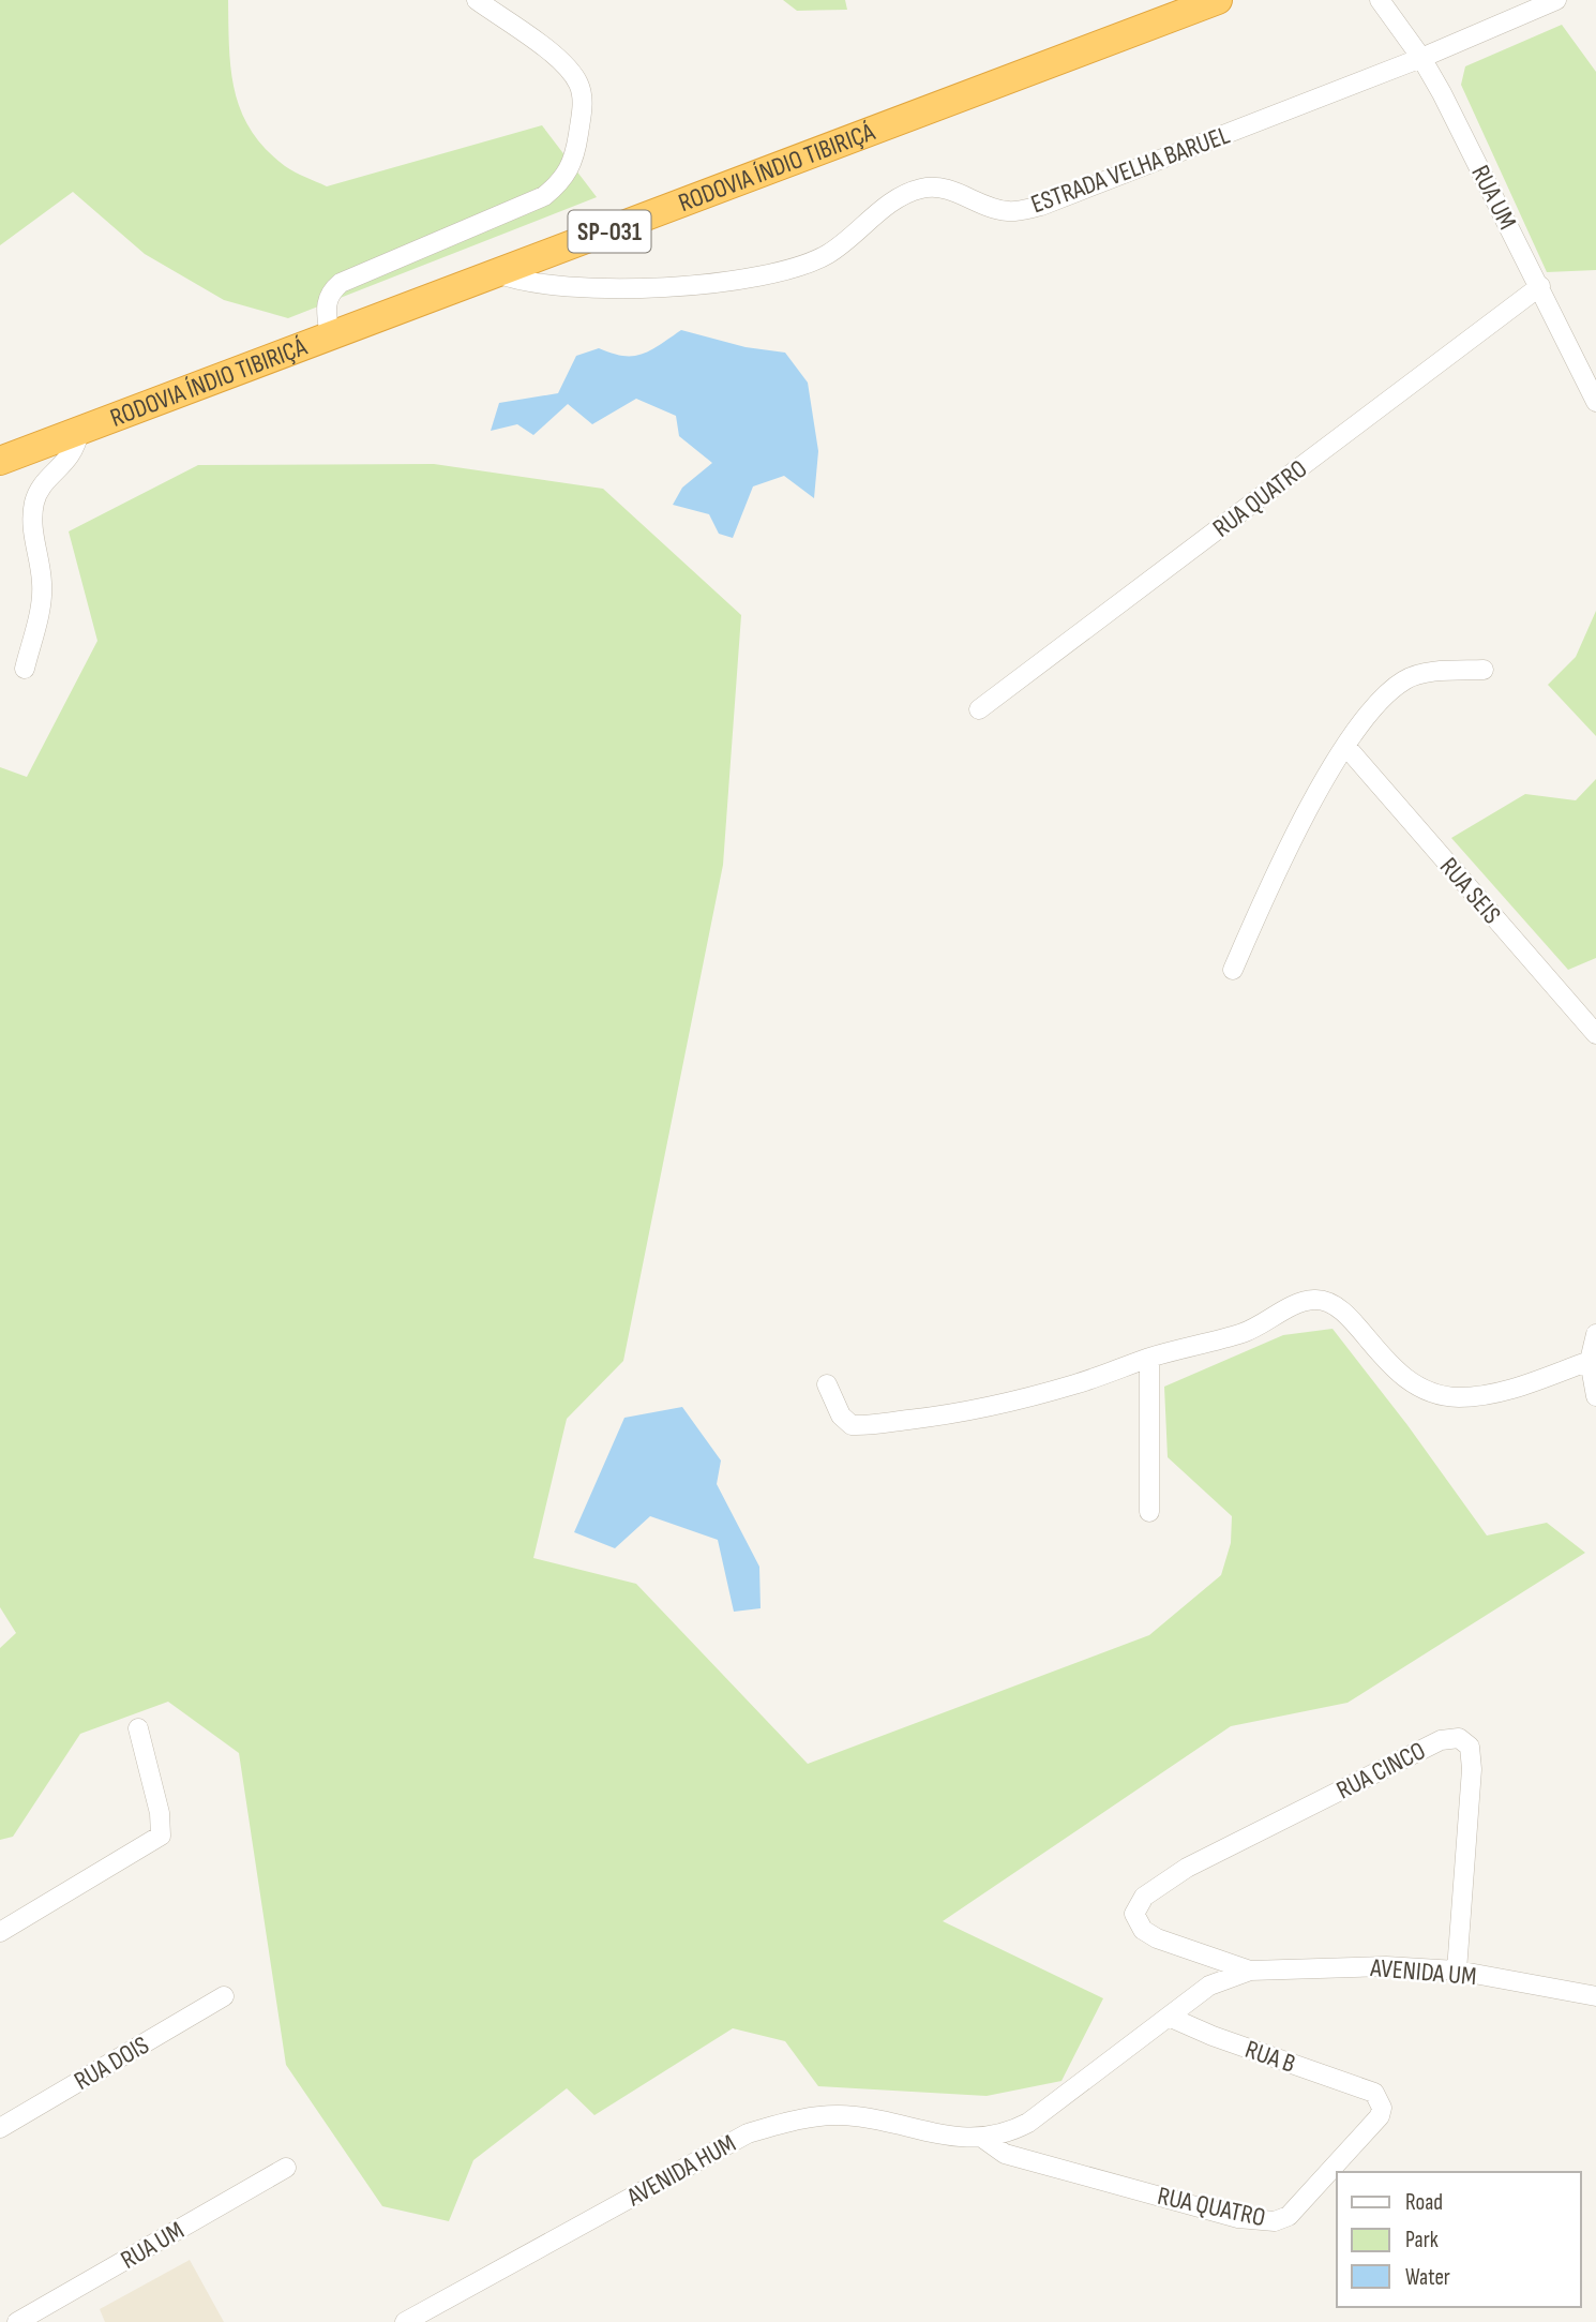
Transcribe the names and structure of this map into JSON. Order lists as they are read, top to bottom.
{
  "streets": {
    "highway": ["RODOVIA ÍNDIO TIBIRIÇÁ", "SP-031"],
    "street": [
      "ESTRADA VELHA BARUEL",
      "RUA UM",
      "RUA QUATRO",
      "RUA SEIS",
      "RUA CINCO",
      "AVENIDA UM",
      "RUA B",
      "RUA DOIS",
      "AVENIDA HUM"
    ]
  },
  "crossings": [
    ["RODOVIA ÍNDIO TIBIRIÇÁ", "ESTRADA VELHA BARUEL"],
    ["ESTRADA VELHA BARUEL", "RUA UM"],
    ["RUA UM", "RUA QUATRO"],
    ["RUA QUATRO", "AVENIDA UM"],
    ["RUA QUATRO", "RUA B"],
    ["RUA QUATRO", "AVENIDA HUM"],
    ["RUA CINCO", "AVENIDA UM"],
    ["AVENIDA UM", "RUA B"],
    ["AVENIDA UM", "AVENIDA HUM"]
  ],
  "legend": ["Road", "Park", "Water"]
}
